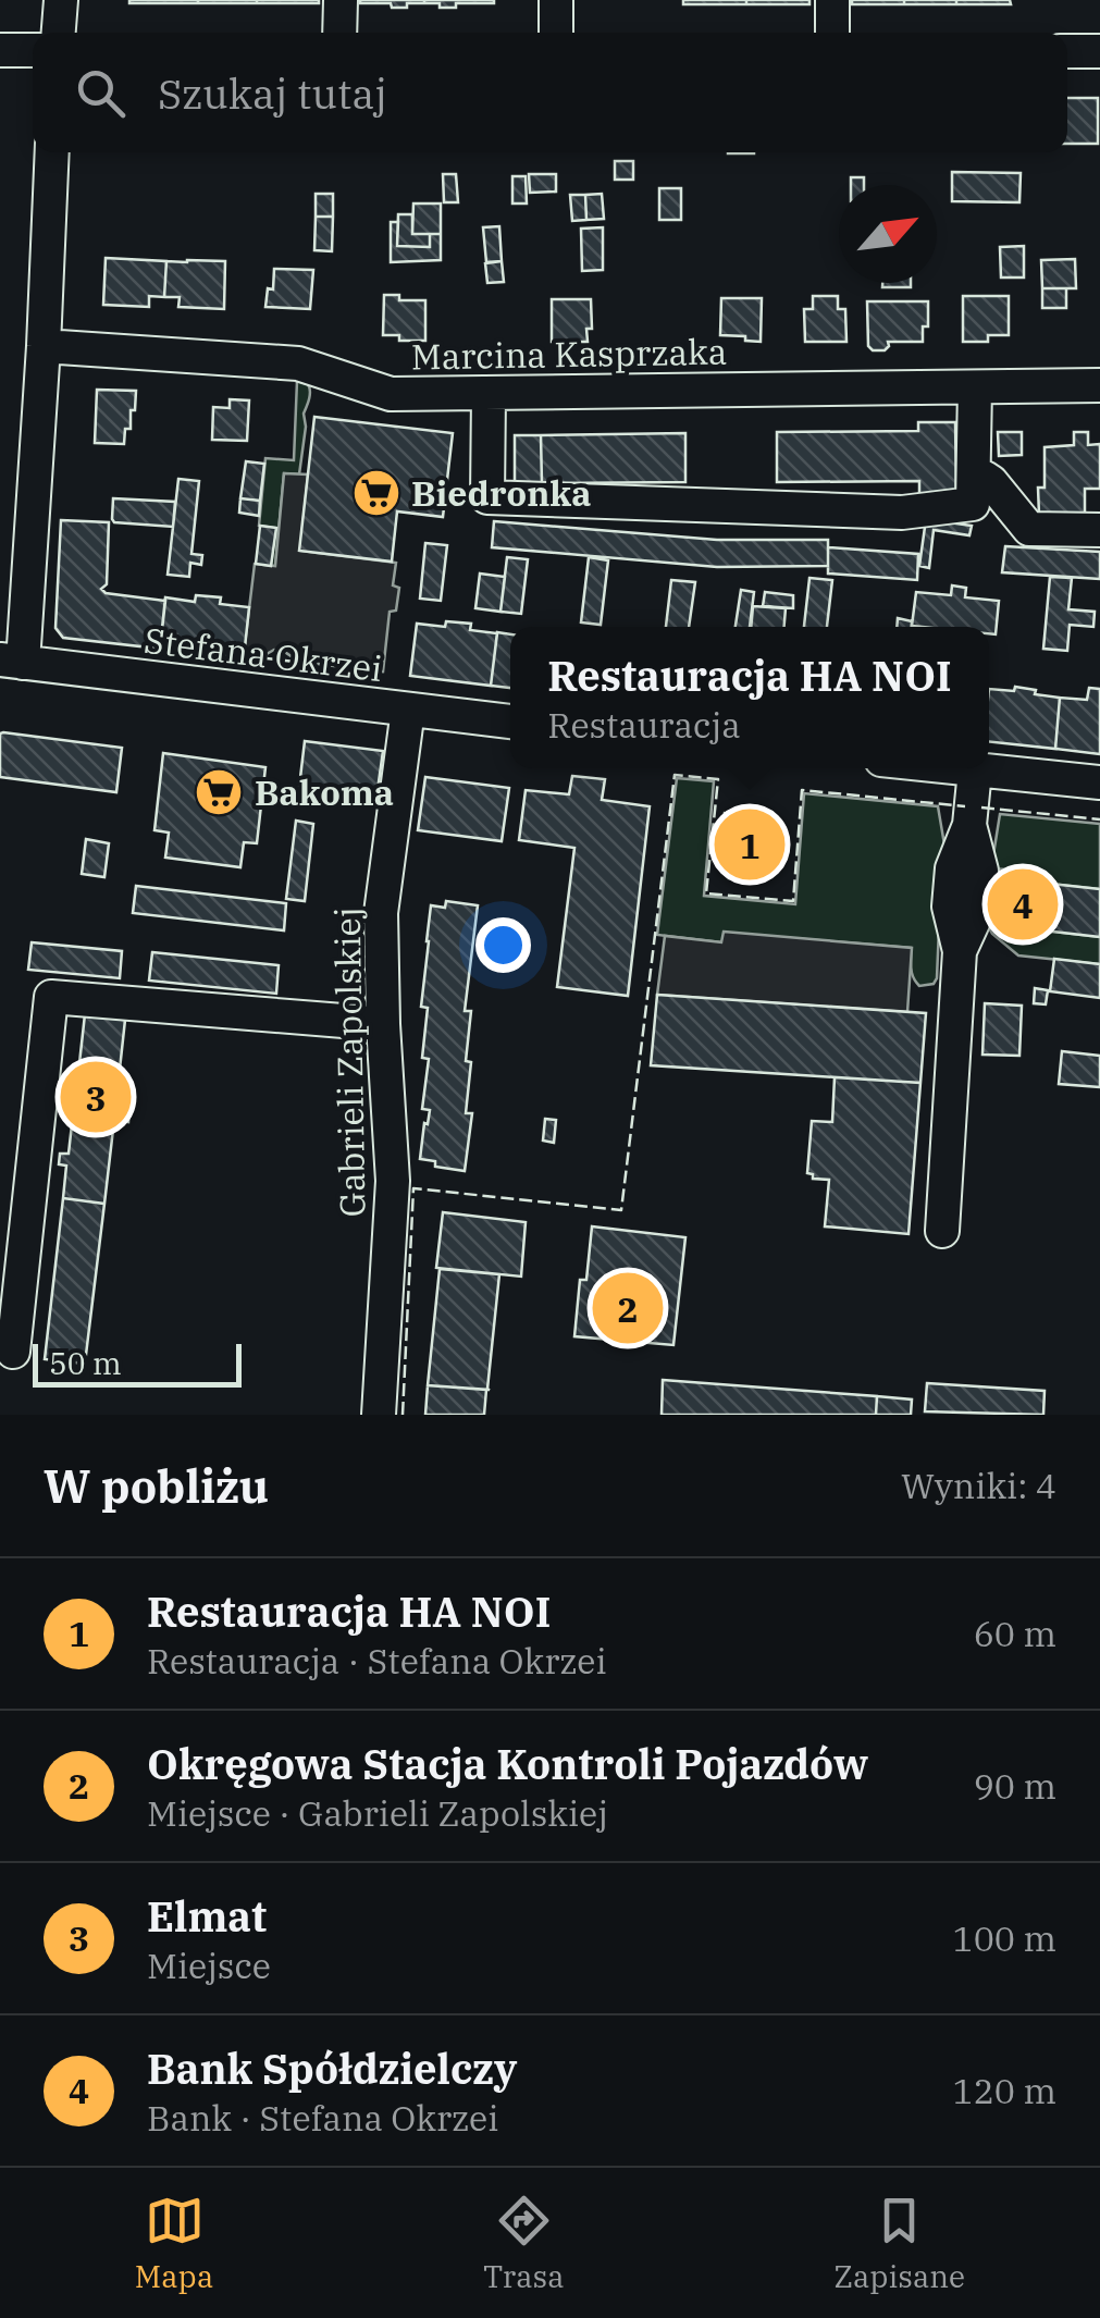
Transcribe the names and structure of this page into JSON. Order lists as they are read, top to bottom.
{
  "streets": {
    "street": ["Marcina Kasprzaka", "Stefana Okrzei", "Gabrieli Zapolskiej"]
  },
  "crossings": [
    ["Stefana Okrzei", "Gabrieli Zapolskiej"]
  ],
  "places": {
    "supermarket": ["Biedronka", "Bakoma"]
  },
  "scale_bar": "50 m",
  "north": "top right",
  "page": {
    "search": "Szukaj tutaj",
    "popup": ["Restauracja HA NOI", "Restauracja"],
    "pins": [
      "1",
      "4",
      "3",
      "2"
    ],
    "scale": "50 m",
    "heading": ["W pobliżu", "Wyniki: 4"],
    "list": [
      {
        "mark": "1",
        "name": "Restauracja HA NOI",
        "note": "Restauracja · Stefana Okrzei",
        "value": "60 m"
      },
      {
        "mark": "2",
        "name": "Okręgowa Stacja Kontroli Pojazdów",
        "note": "Miejsce · Gabrieli Zapolskiej",
        "value": "90 m"
      },
      {
        "mark": "3",
        "name": "Elmat",
        "note": "Miejsce",
        "value": "100 m"
      },
      {
        "mark": "4",
        "name": "Bank Spółdzielczy",
        "note": "Bank · Stefana Okrzei",
        "value": "120 m"
      }
    ],
    "nav": ["Mapa", "Trasa", "Zapisane"]
  }
}
